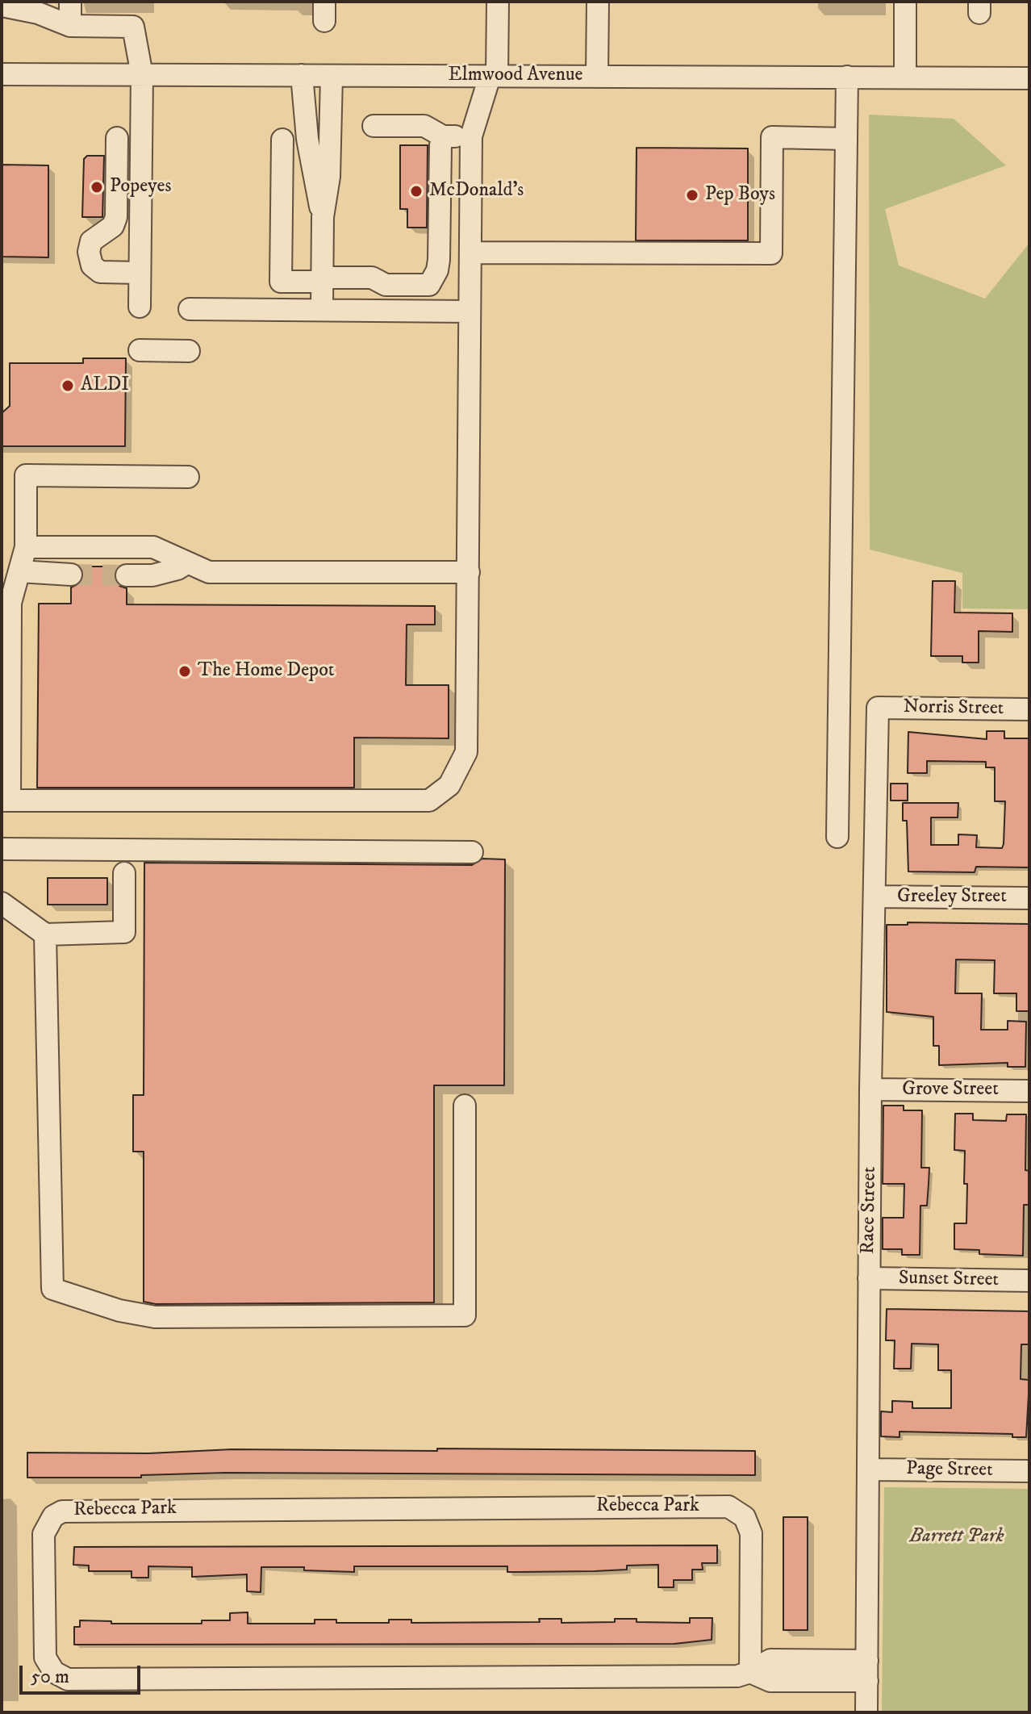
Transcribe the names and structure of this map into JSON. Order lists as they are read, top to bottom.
{
  "streets": {
    "street": [
      "Elmwood Avenue",
      "Norris Street",
      "Greeley Street",
      "Grove Street",
      "Race Street",
      "Sunset Street",
      "Page Street",
      "Rebecca Park"
    ]
  },
  "crossings": [
    ["Norris Street", "Race Street"],
    ["Greeley Street", "Race Street"],
    ["Grove Street", "Race Street"],
    ["Race Street", "Sunset Street"],
    ["Race Street", "Page Street"],
    ["Race Street", "Rebecca Park"]
  ],
  "parks": ["Barrett Park"],
  "places": [
    "Popeyes",
    "McDonald's",
    "Pep Boys",
    "ALDI",
    "The Home Depot"
  ],
  "scale_bar": "50 m"
}
